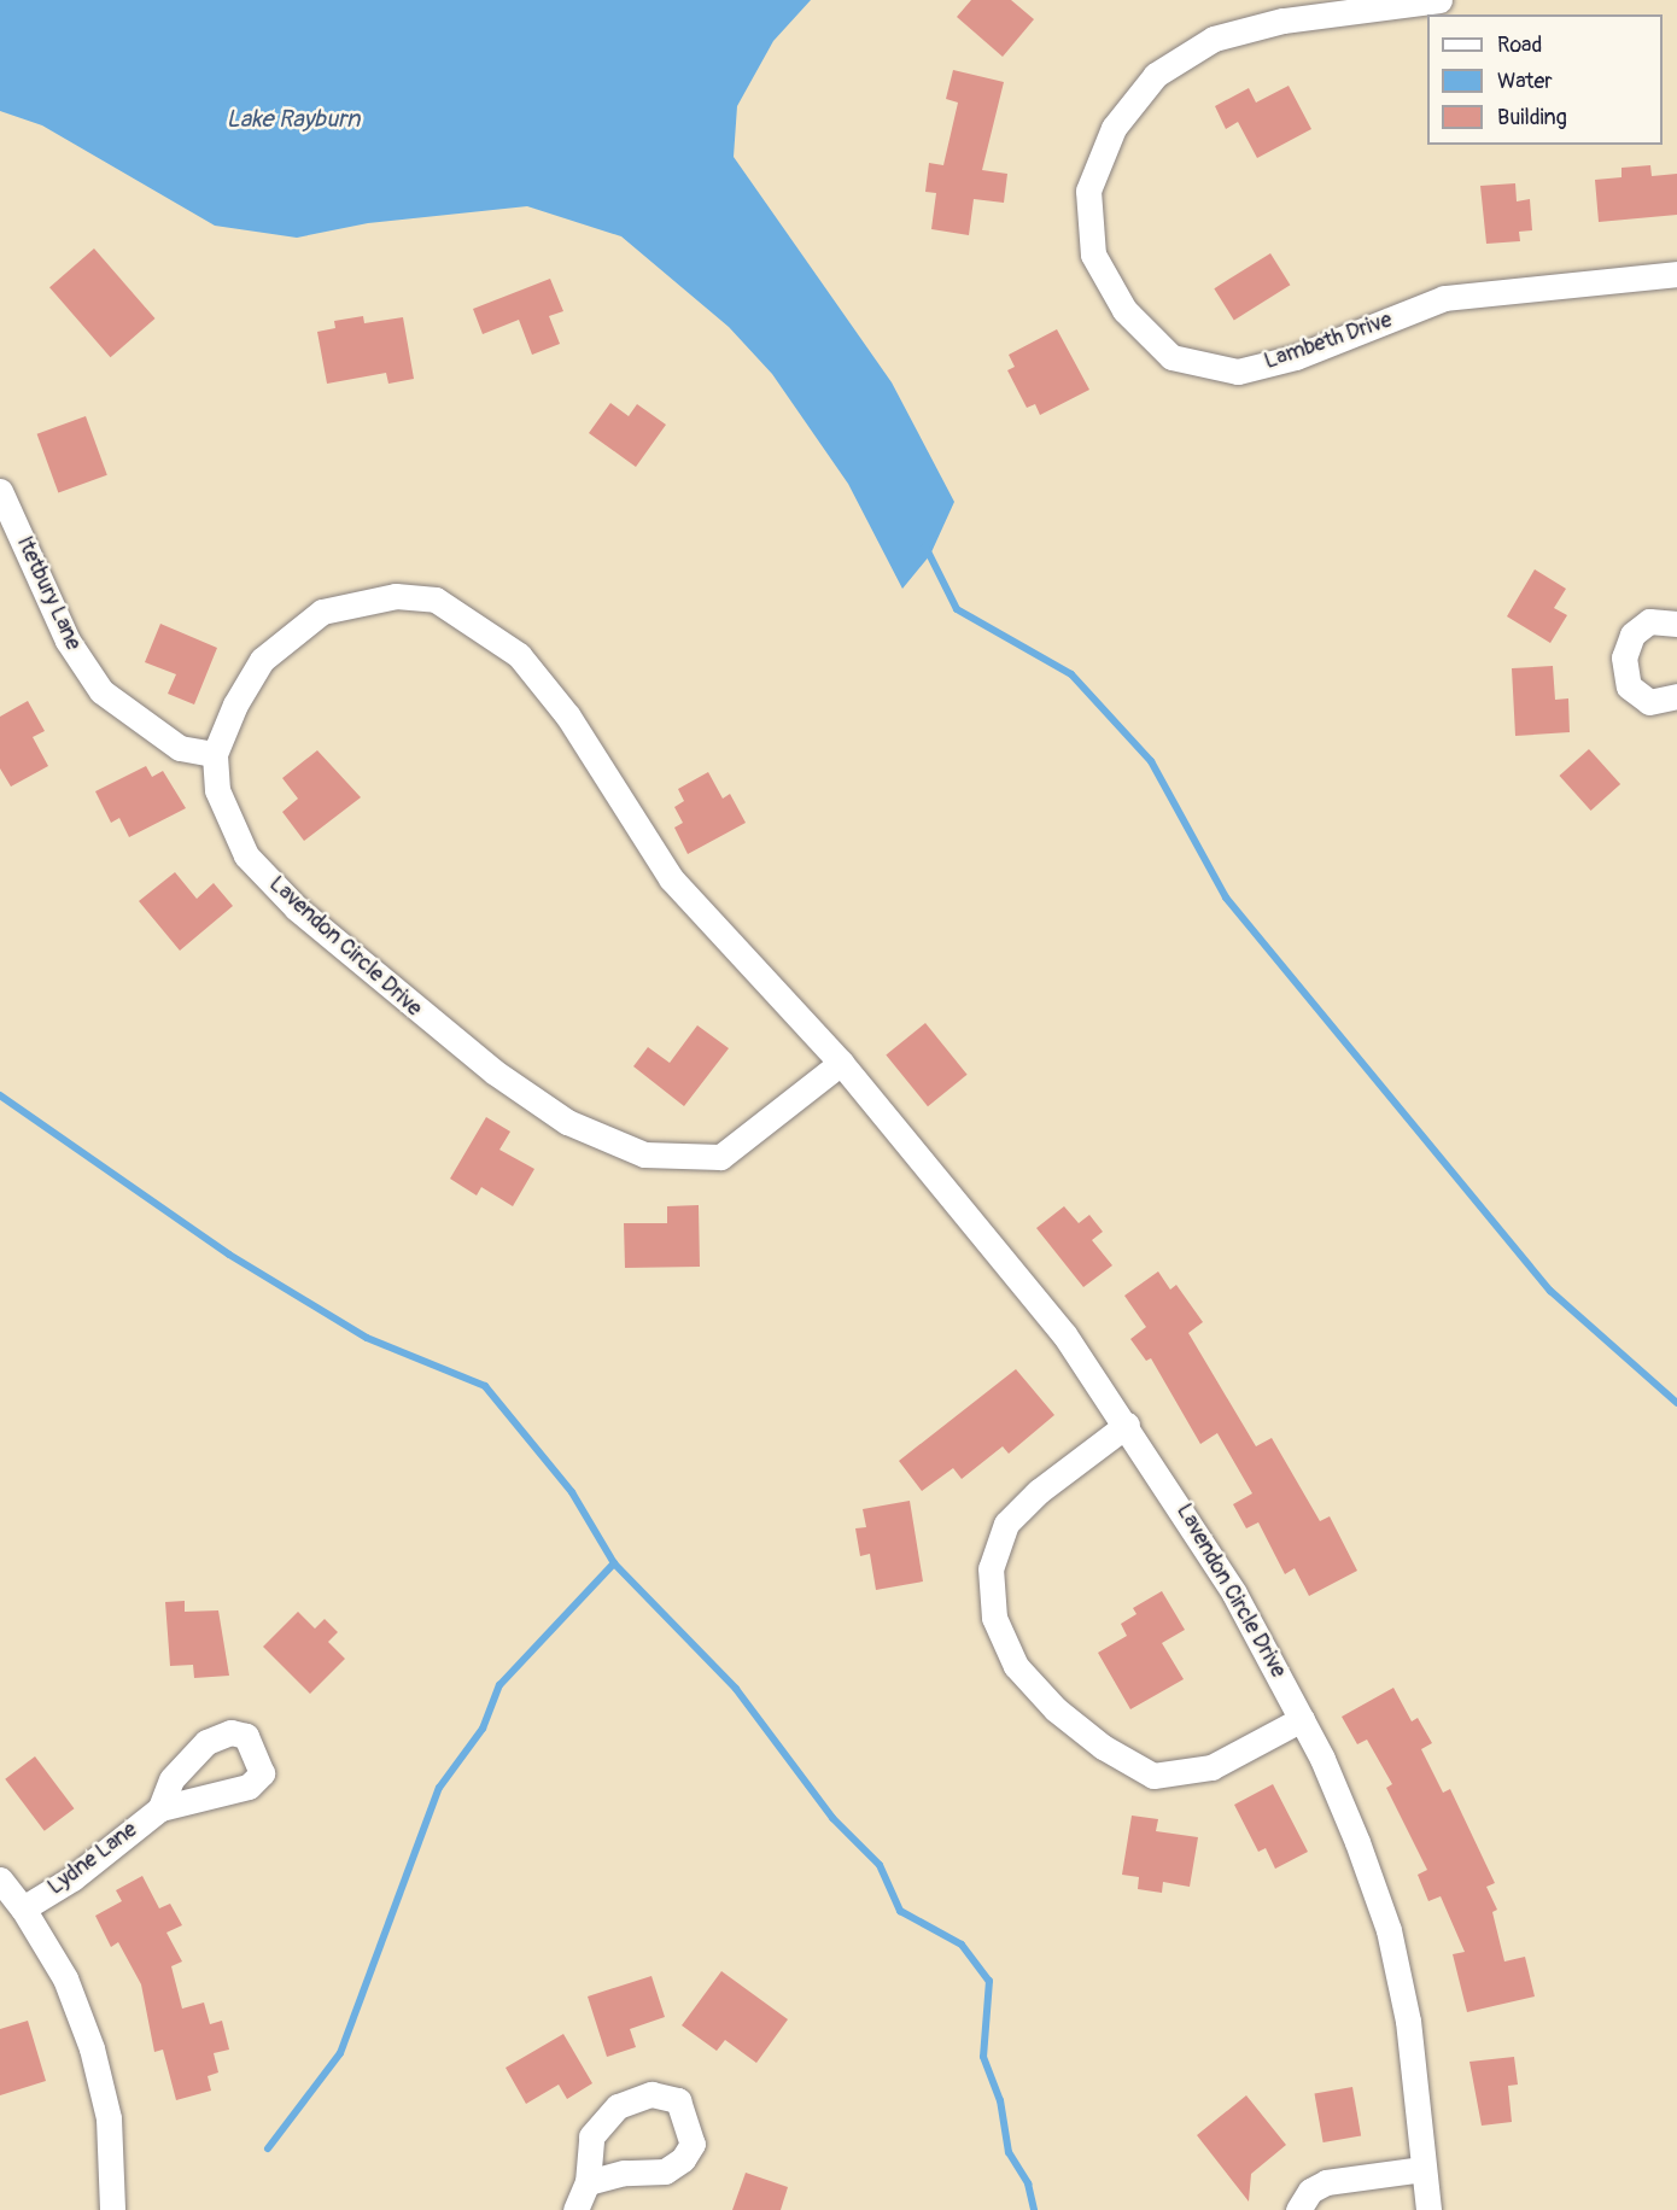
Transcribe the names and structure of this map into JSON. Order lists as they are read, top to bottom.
{
  "streets": {
    "street": [
      "Lambeth Drive",
      "Itetbury Lane",
      "Lavendon Circle Drive",
      "Lydne Lane"
    ]
  },
  "crossings": [
    ["Itetbury Lane", "Lavendon Circle Drive"]
  ],
  "water": ["Lake Rayburn"],
  "legend": ["Road", "Water", "Building"]
}
